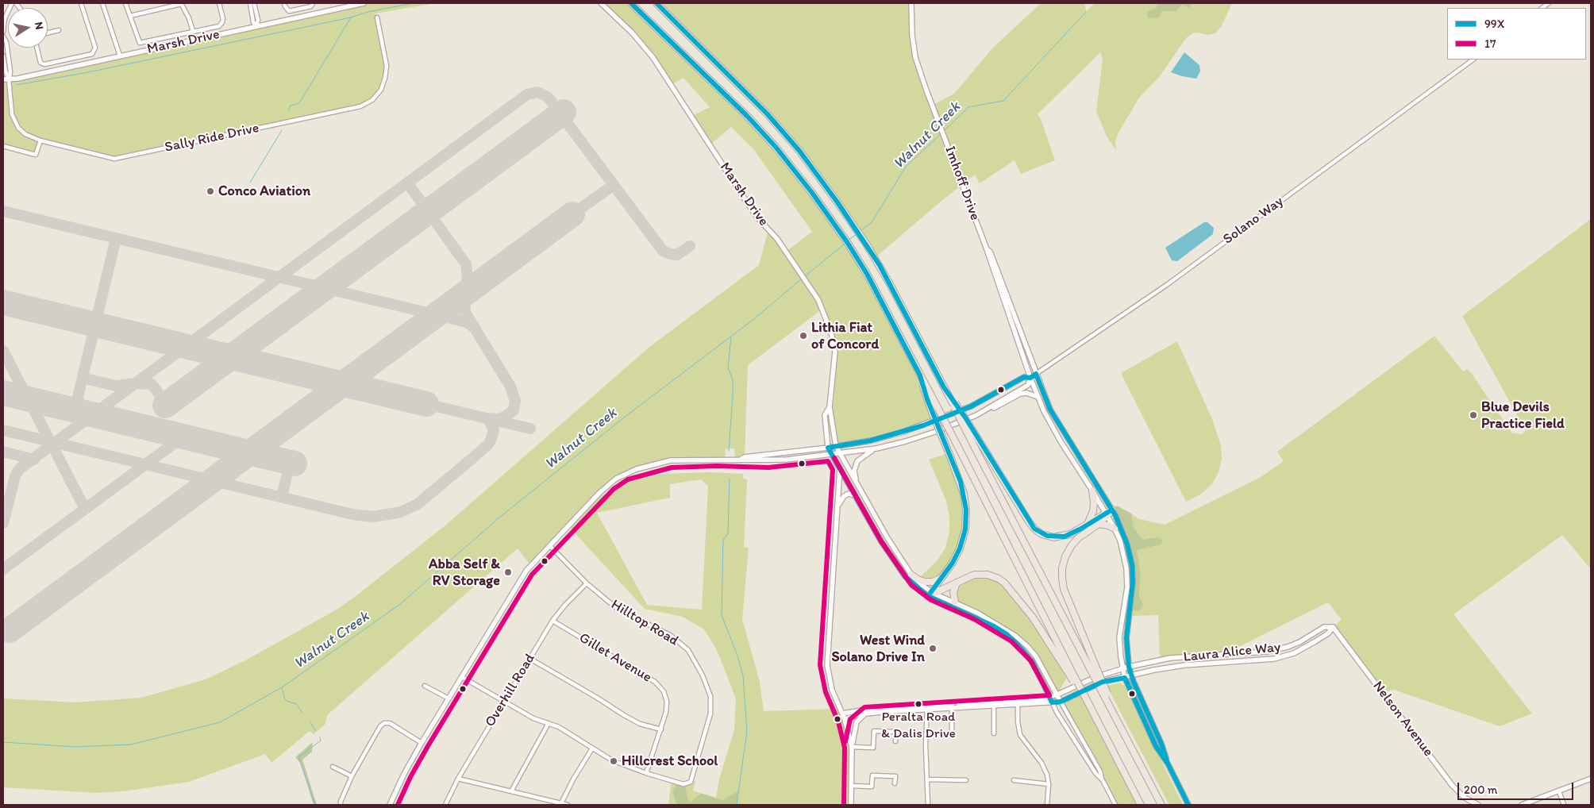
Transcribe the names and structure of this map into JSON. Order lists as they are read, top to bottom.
{
  "streets": {
    "street": [
      "Marsh Drive",
      "Sally Ride Drive",
      "Imhoff Drive",
      "Solano Way",
      "Hilltop Road",
      "Laura Alice Way",
      "Gillet Avenue",
      "Overhill Road",
      "Nelson Avenue"
    ]
  },
  "crossings": [
    ["Marsh Drive", "Sally Ride Drive"],
    ["Marsh Drive", "Solano Way"],
    ["Imhoff Drive", "Solano Way"],
    ["Imhoff Drive", "Laura Alice Way"],
    ["Solano Way", "Hilltop Road"],
    ["Hilltop Road", "Gillet Avenue"],
    ["Hilltop Road", "Overhill Road"],
    ["Laura Alice Way", "Nelson Avenue"],
    ["Gillet Avenue", "Overhill Road"]
  ],
  "water": ["Walnut Creek"],
  "places": [
    "Conco Aviation",
    "Lithia Fiat of Concord",
    "Blue Devils Practice Field",
    "Abba Self & RV Storage",
    "West Wind Solano Drive In",
    "Peralta Road & Dalis Drive",
    "Hillcrest School"
  ],
  "lines": ["transit line 99X", "transit line 17"],
  "legend": ["99X", "17"],
  "scale_bar": "200 m",
  "north": "right"
}
